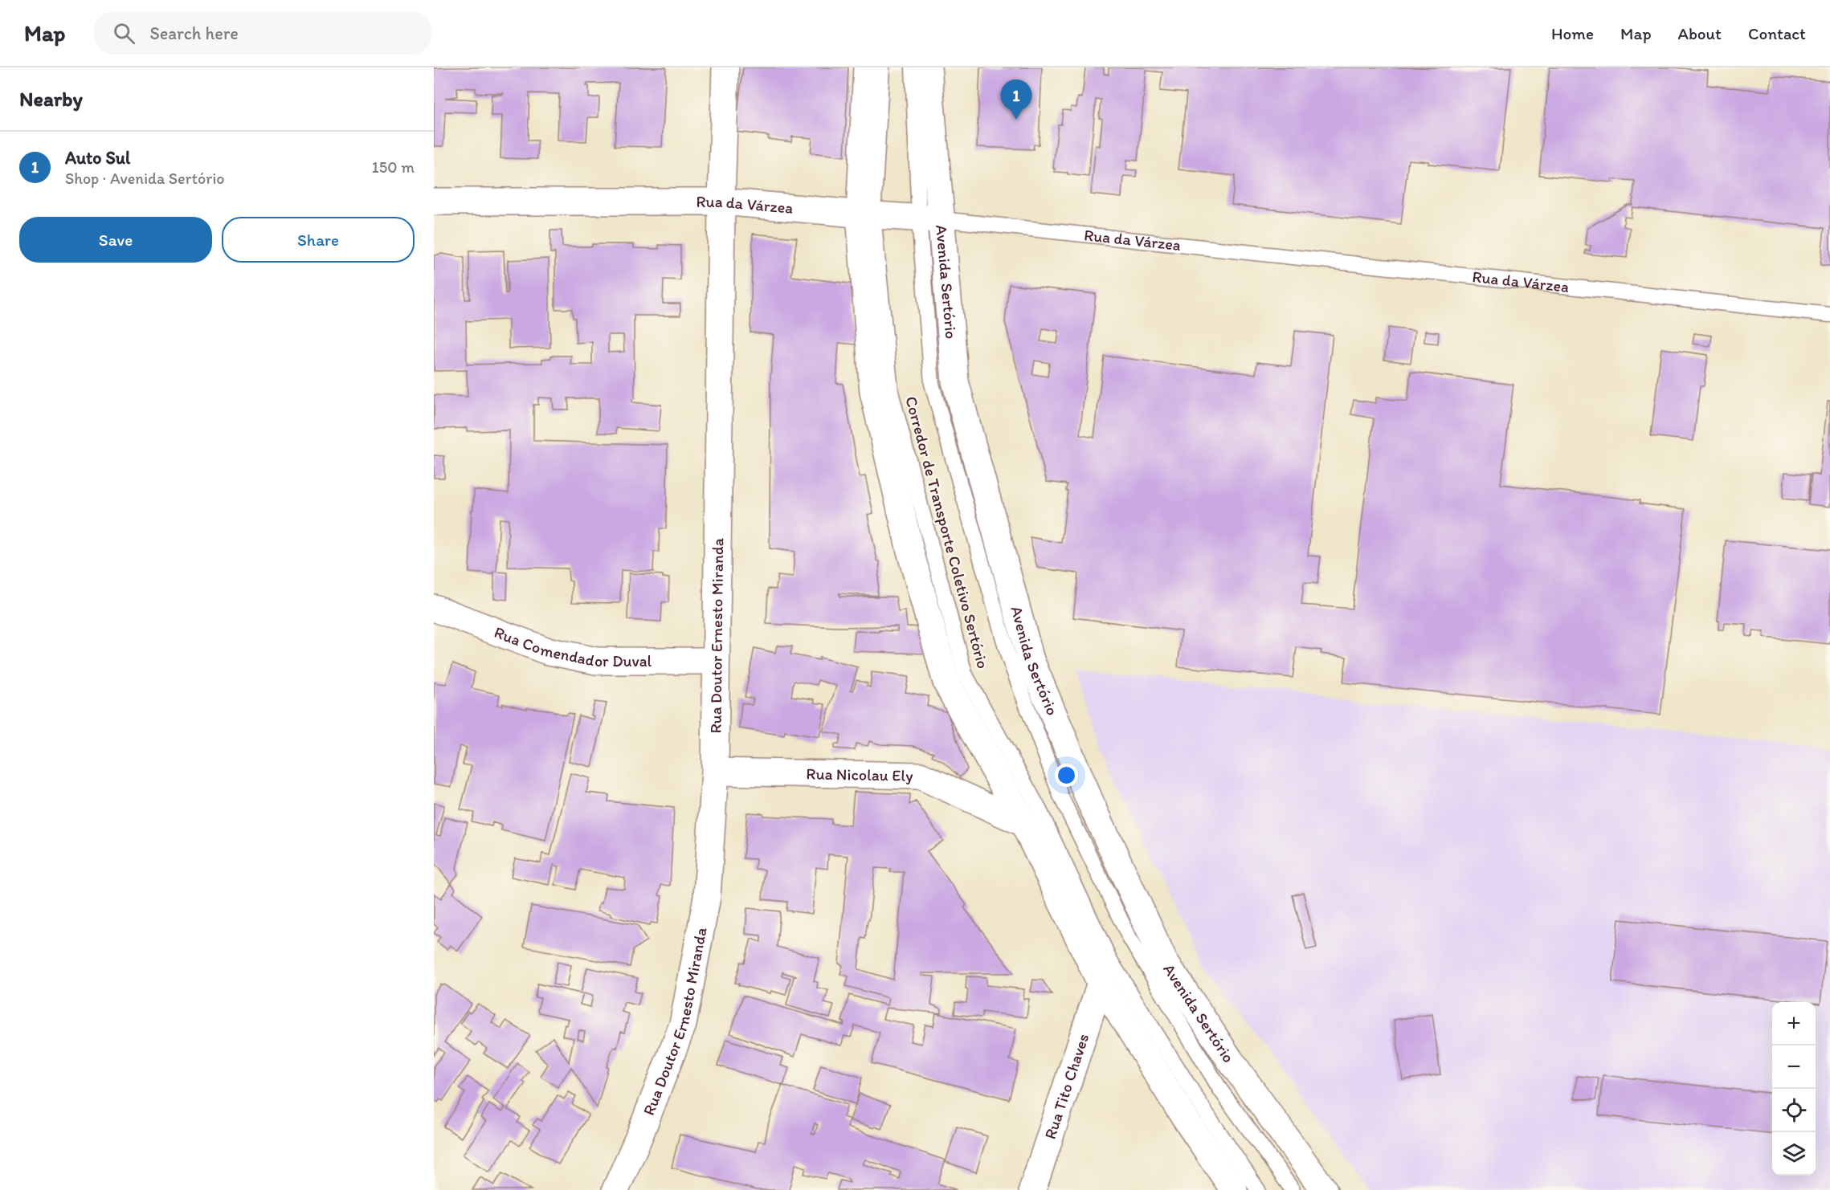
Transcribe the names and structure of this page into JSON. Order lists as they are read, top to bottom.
{
  "streets": {
    "street": [
      "Rua da Várzea",
      "Avenida Sertório",
      "Rua Doutor Ernesto Miranda",
      "Rua Comendador Duval",
      "Rua Nicolau Ely",
      "Rua Tito Chaves"
    ],
    "lane": ["Corredor de Transporte Coletivo Sertório"]
  },
  "crossings": [
    ["Rua da Várzea", "Avenida Sertório"],
    ["Rua da Várzea", "Corredor de Transporte Coletivo Sertório"],
    ["Rua da Várzea", "Rua Doutor Ernesto Miranda"],
    ["Avenida Sertório", "Corredor de Transporte Coletivo Sertório"],
    ["Corredor de Transporte Coletivo Sertório", "Rua Tito Chaves"],
    ["Rua Doutor Ernesto Miranda", "Rua Comendador Duval"],
    ["Rua Doutor Ernesto Miranda", "Rua Nicolau Ely"]
  ],
  "page": {
    "header": "Map",
    "search": "Search here",
    "nav": [
      "Home",
      "Map",
      "About",
      "Contact"
    ],
    "heading": "Nearby",
    "pins": "1",
    "list": [
      {
        "mark": "1",
        "name": "Auto Sul",
        "note": "Shop · Avenida Sertório",
        "value": "150 m"
      }
    ],
    "buttons": ["Save", "Share"],
    "map_buttons": ["+", "−"]
  }
}
